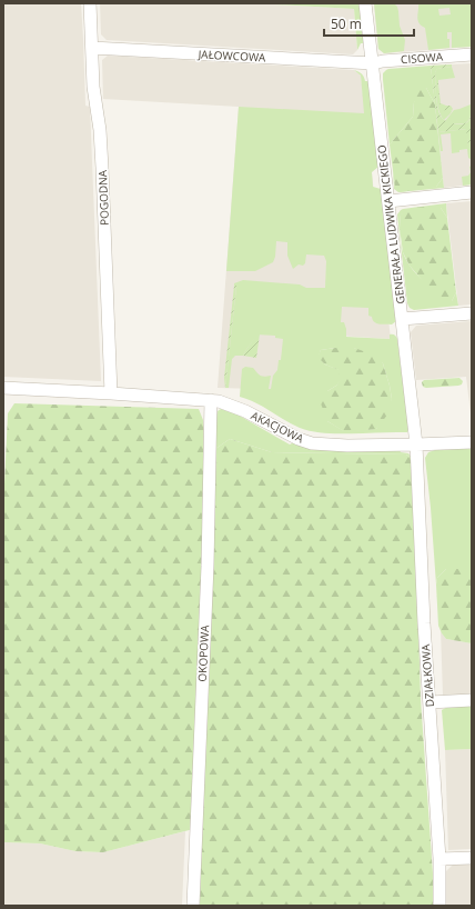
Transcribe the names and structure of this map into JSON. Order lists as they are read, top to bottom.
{
  "streets": {
    "street": [
      "JAŁOWCOWA",
      "CISOWA",
      "POGODNA",
      "GENERAŁA LUDWIKA KICKIEGO",
      "AKACJOWA",
      "OKOPOWA",
      "DZIAŁKOWA"
    ]
  },
  "crossings": [
    ["JAŁOWCOWA", "CISOWA"],
    ["JAŁOWCOWA", "POGODNA"],
    ["JAŁOWCOWA", "GENERAŁA LUDWIKA KICKIEGO"],
    ["CISOWA", "GENERAŁA LUDWIKA KICKIEGO"],
    ["POGODNA", "AKACJOWA"],
    ["GENERAŁA LUDWIKA KICKIEGO", "AKACJOWA"],
    ["GENERAŁA LUDWIKA KICKIEGO", "DZIAŁKOWA"],
    ["AKACJOWA", "OKOPOWA"],
    ["AKACJOWA", "DZIAŁKOWA"]
  ],
  "scale_bar": "50 m"
}
